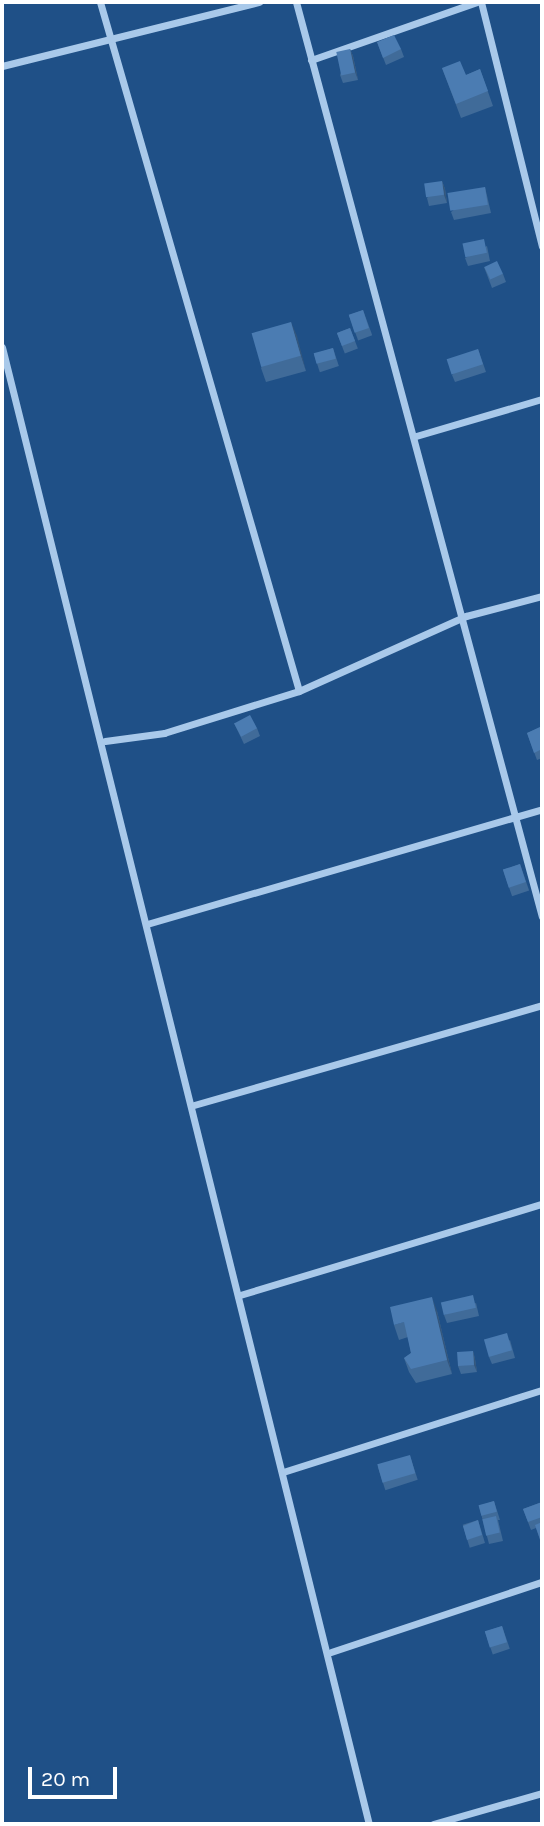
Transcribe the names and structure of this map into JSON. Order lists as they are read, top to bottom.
{
  "scale_bar": "20 m"
}
